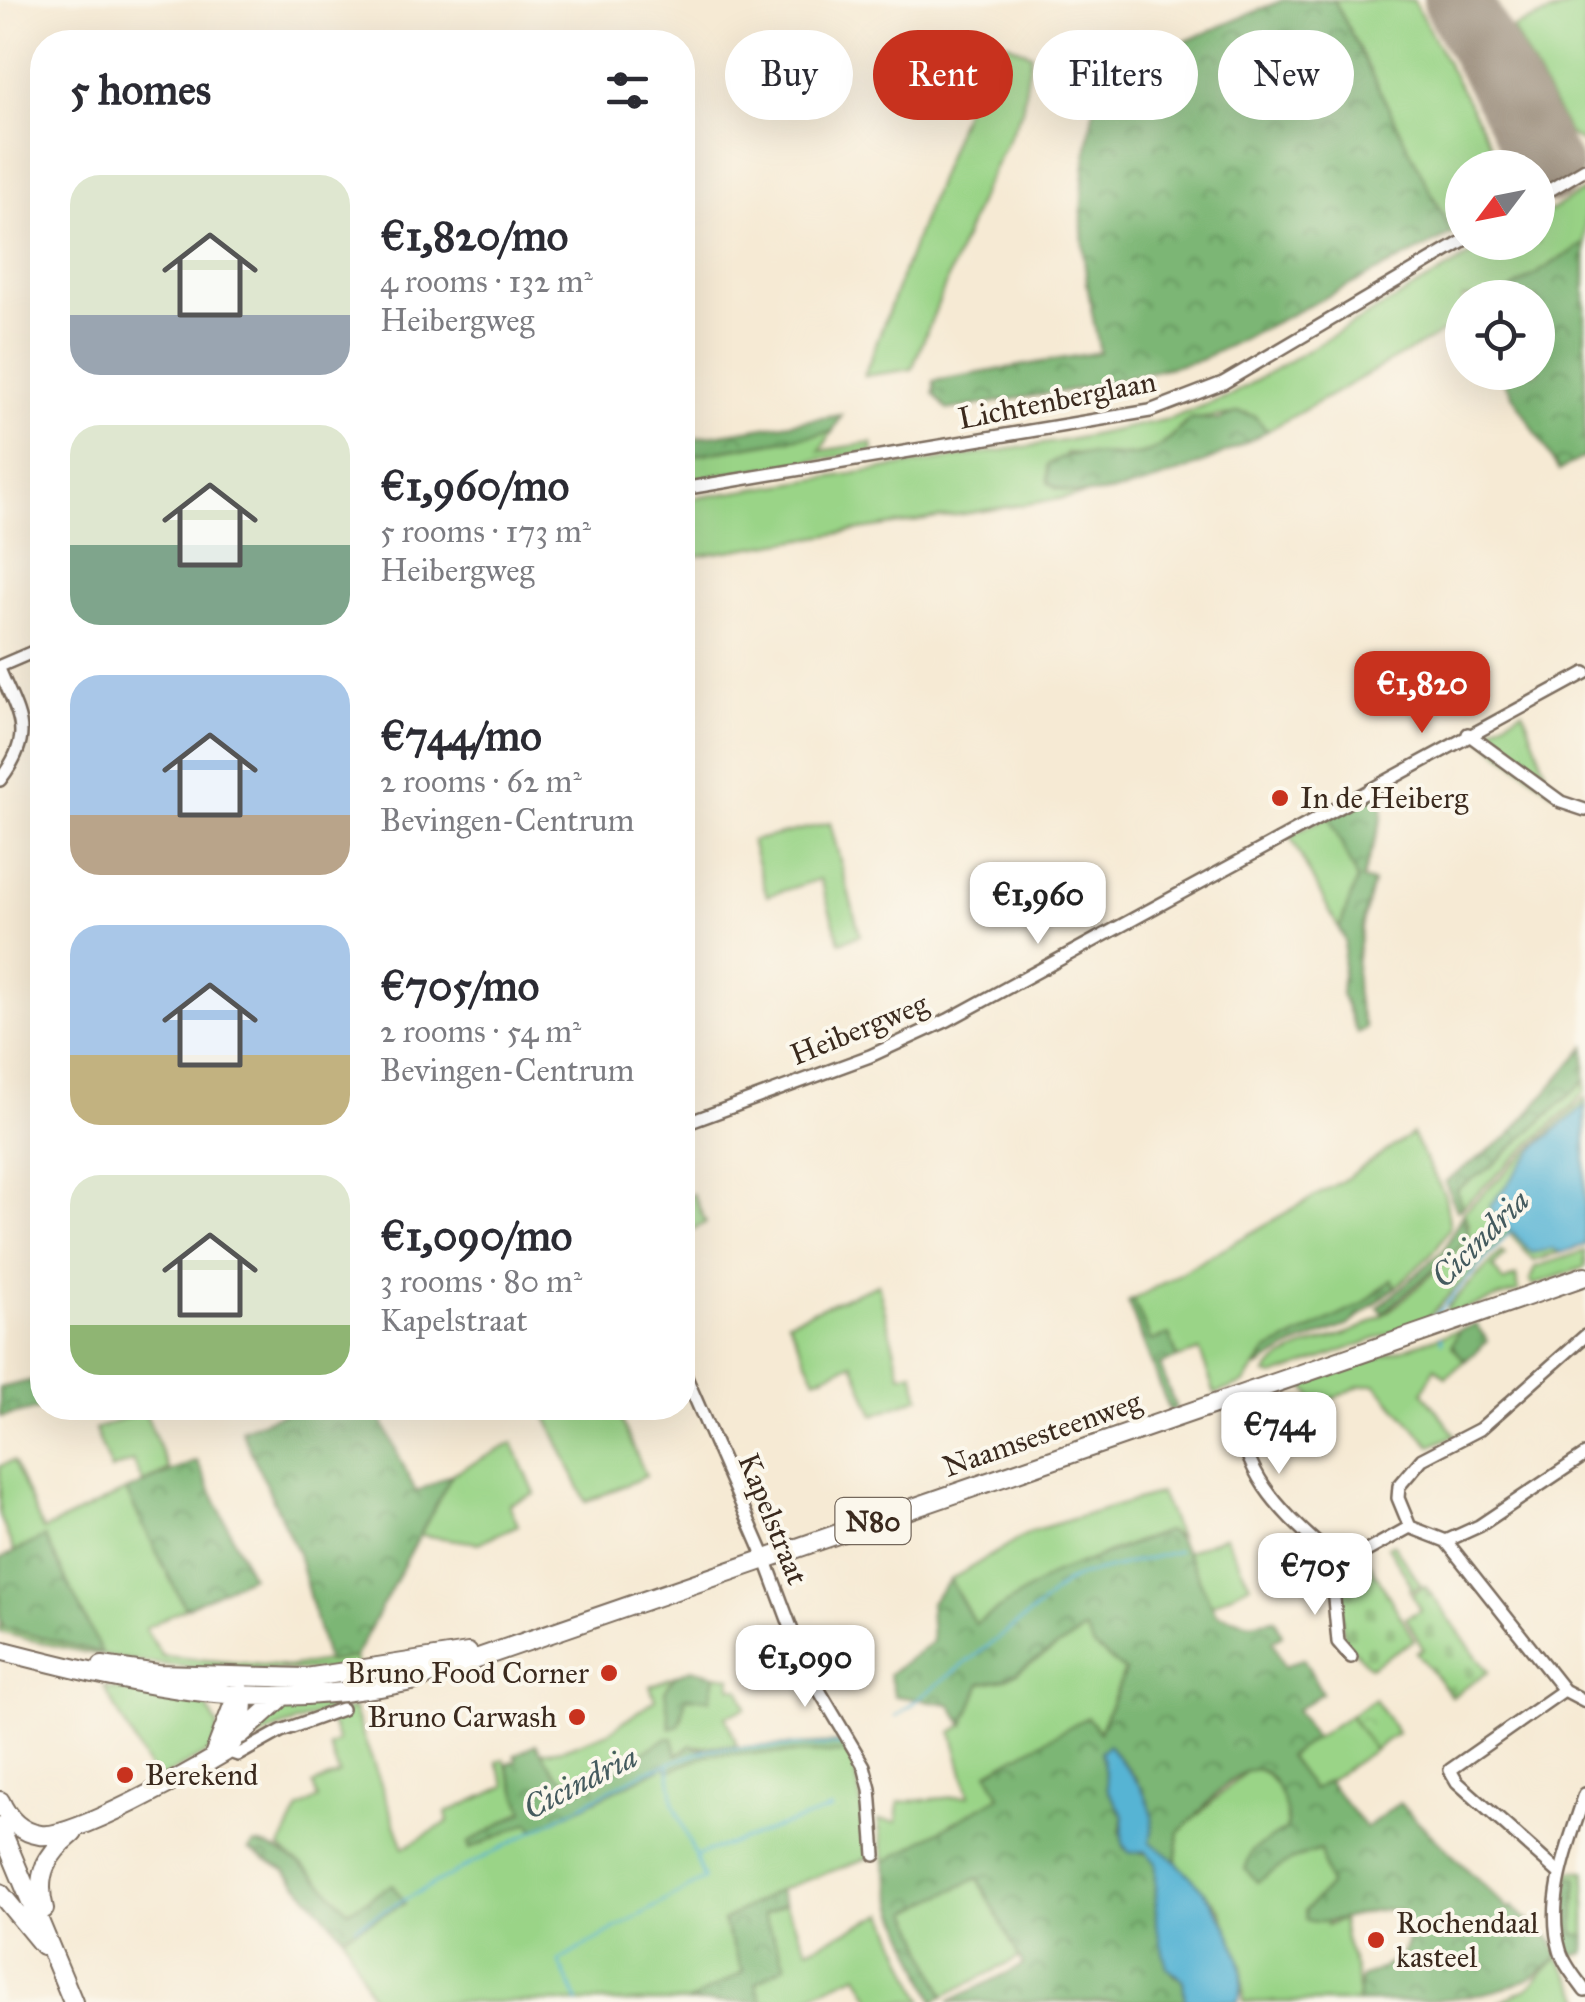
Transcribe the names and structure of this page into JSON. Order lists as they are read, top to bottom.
{
  "streets": {
    "main road": ["Naamsesteenweg", "N80"],
    "street": ["Lichtenberglaan", "Heibergweg", "Kapelstraat"]
  },
  "crossings": [
    ["Naamsesteenweg", "Kapelstraat"],
    ["Naamsesteenweg", "N80"]
  ],
  "water": ["Cicindria"],
  "places": [
    "In de Heiberg",
    "Bruno Food Corner",
    "Bruno Carwash",
    "Berekend",
    "Rochendaal kasteel"
  ],
  "north": "bottom left",
  "page": {
    "chip": [
      "Buy",
      "Rent",
      "Filters",
      "New"
    ],
    "heading": "5 homes",
    "list": [
      {
        "name": "€1,820/mo",
        "note": "4 rooms · 132 m² · Heibergweg"
      },
      {
        "name": "€1,960/mo",
        "note": "5 rooms · 173 m² · Heibergweg"
      },
      {
        "name": "€744/mo",
        "note": "2 rooms · 62 m² · Bevingen-Centrum"
      },
      {
        "name": "€705/mo",
        "note": "2 rooms · 54 m² · Bevingen-Centrum"
      },
      {
        "name": "€1,090/mo",
        "note": "3 rooms · 80 m² · Kapelstraat"
      }
    ],
    "price": [
      "€1,820",
      "€1,960",
      "€744",
      "€705",
      "€1,090"
    ]
  }
}
